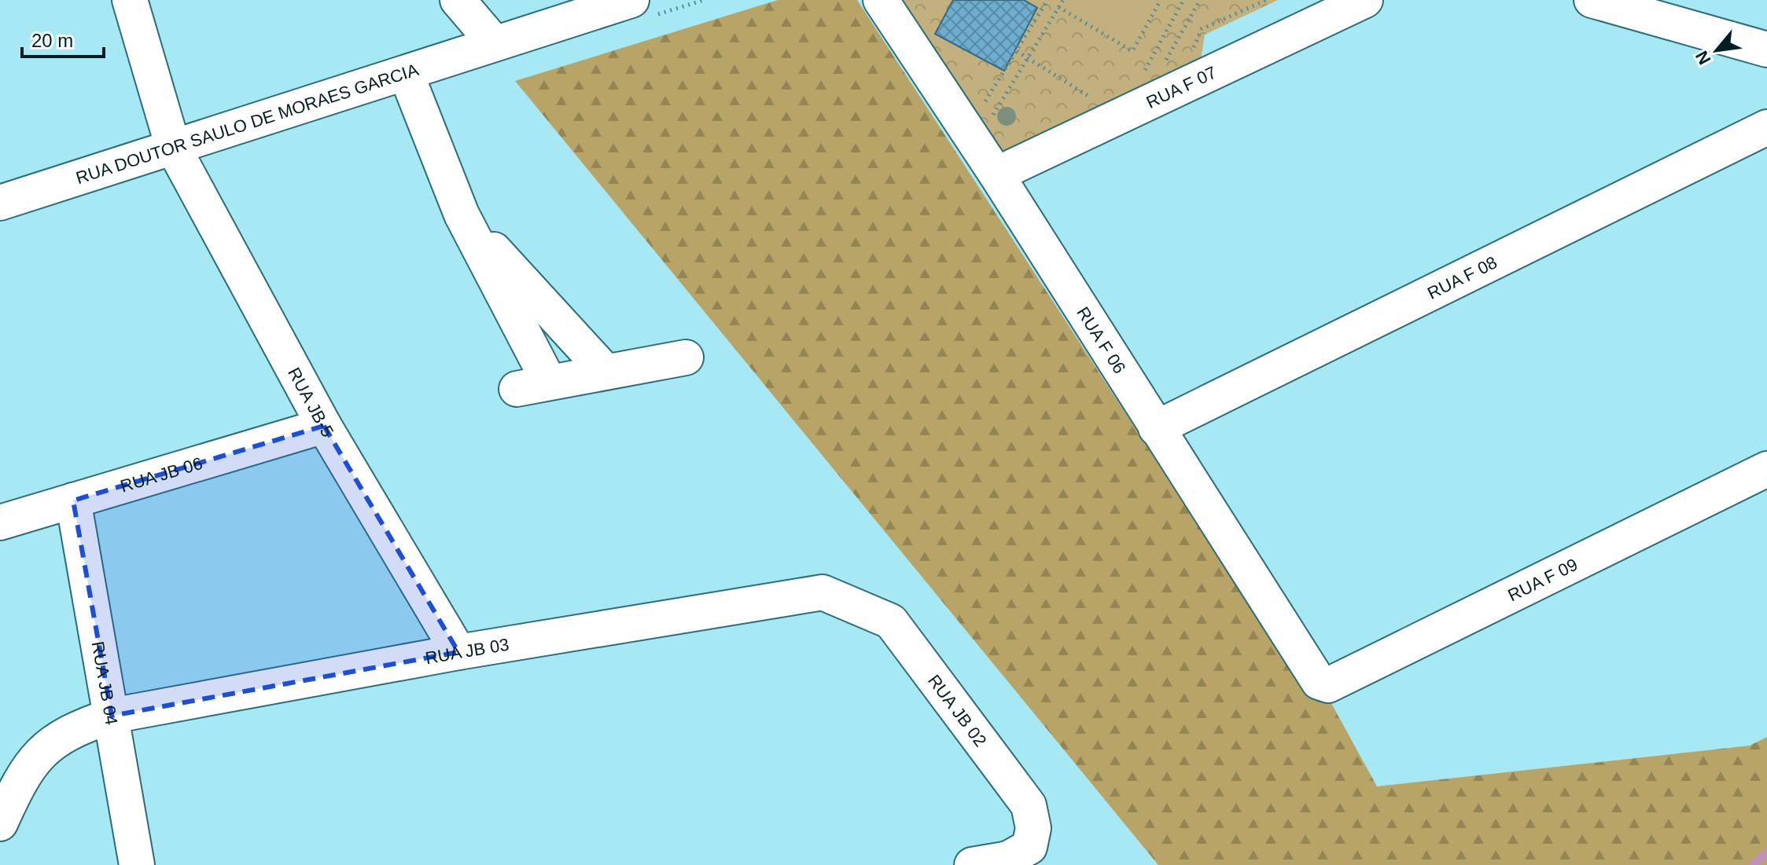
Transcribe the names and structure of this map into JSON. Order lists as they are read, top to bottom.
{
  "streets": {
    "street": [
      "RUA F 07",
      "RUA DOUTOR SAULO DE MORAES GARCIA",
      "RUA F 08",
      "RUA F 06",
      "RUA JB-5",
      "RUA JB 06",
      "RUA F 09",
      "RUA JB 03",
      "RUA JB 04",
      "RUA JB 02"
    ]
  },
  "crossings": [
    ["RUA F 07", "RUA F 06"],
    ["RUA DOUTOR SAULO DE MORAES GARCIA", "RUA JB-5"],
    ["RUA F 08", "RUA F 06"],
    ["RUA F 06", "RUA F 09"],
    ["RUA JB-5", "RUA JB 06"],
    ["RUA JB-5", "RUA JB 03"],
    ["RUA JB 06", "RUA JB 04"],
    ["RUA JB 03", "RUA JB 04"],
    ["RUA JB 03", "RUA JB 02"]
  ],
  "scale_bar": "20 m",
  "north": "bottom left"
}
